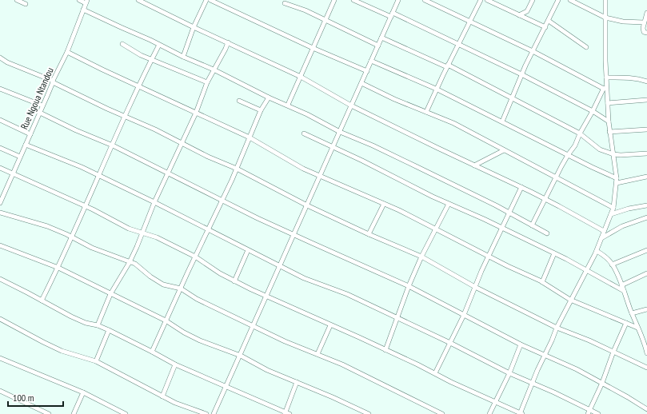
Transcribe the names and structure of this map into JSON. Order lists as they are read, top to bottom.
{
  "streets": {
    "street": ["Rue Ngoua Ntandou"]
  },
  "scale_bar": "100 m"
}
